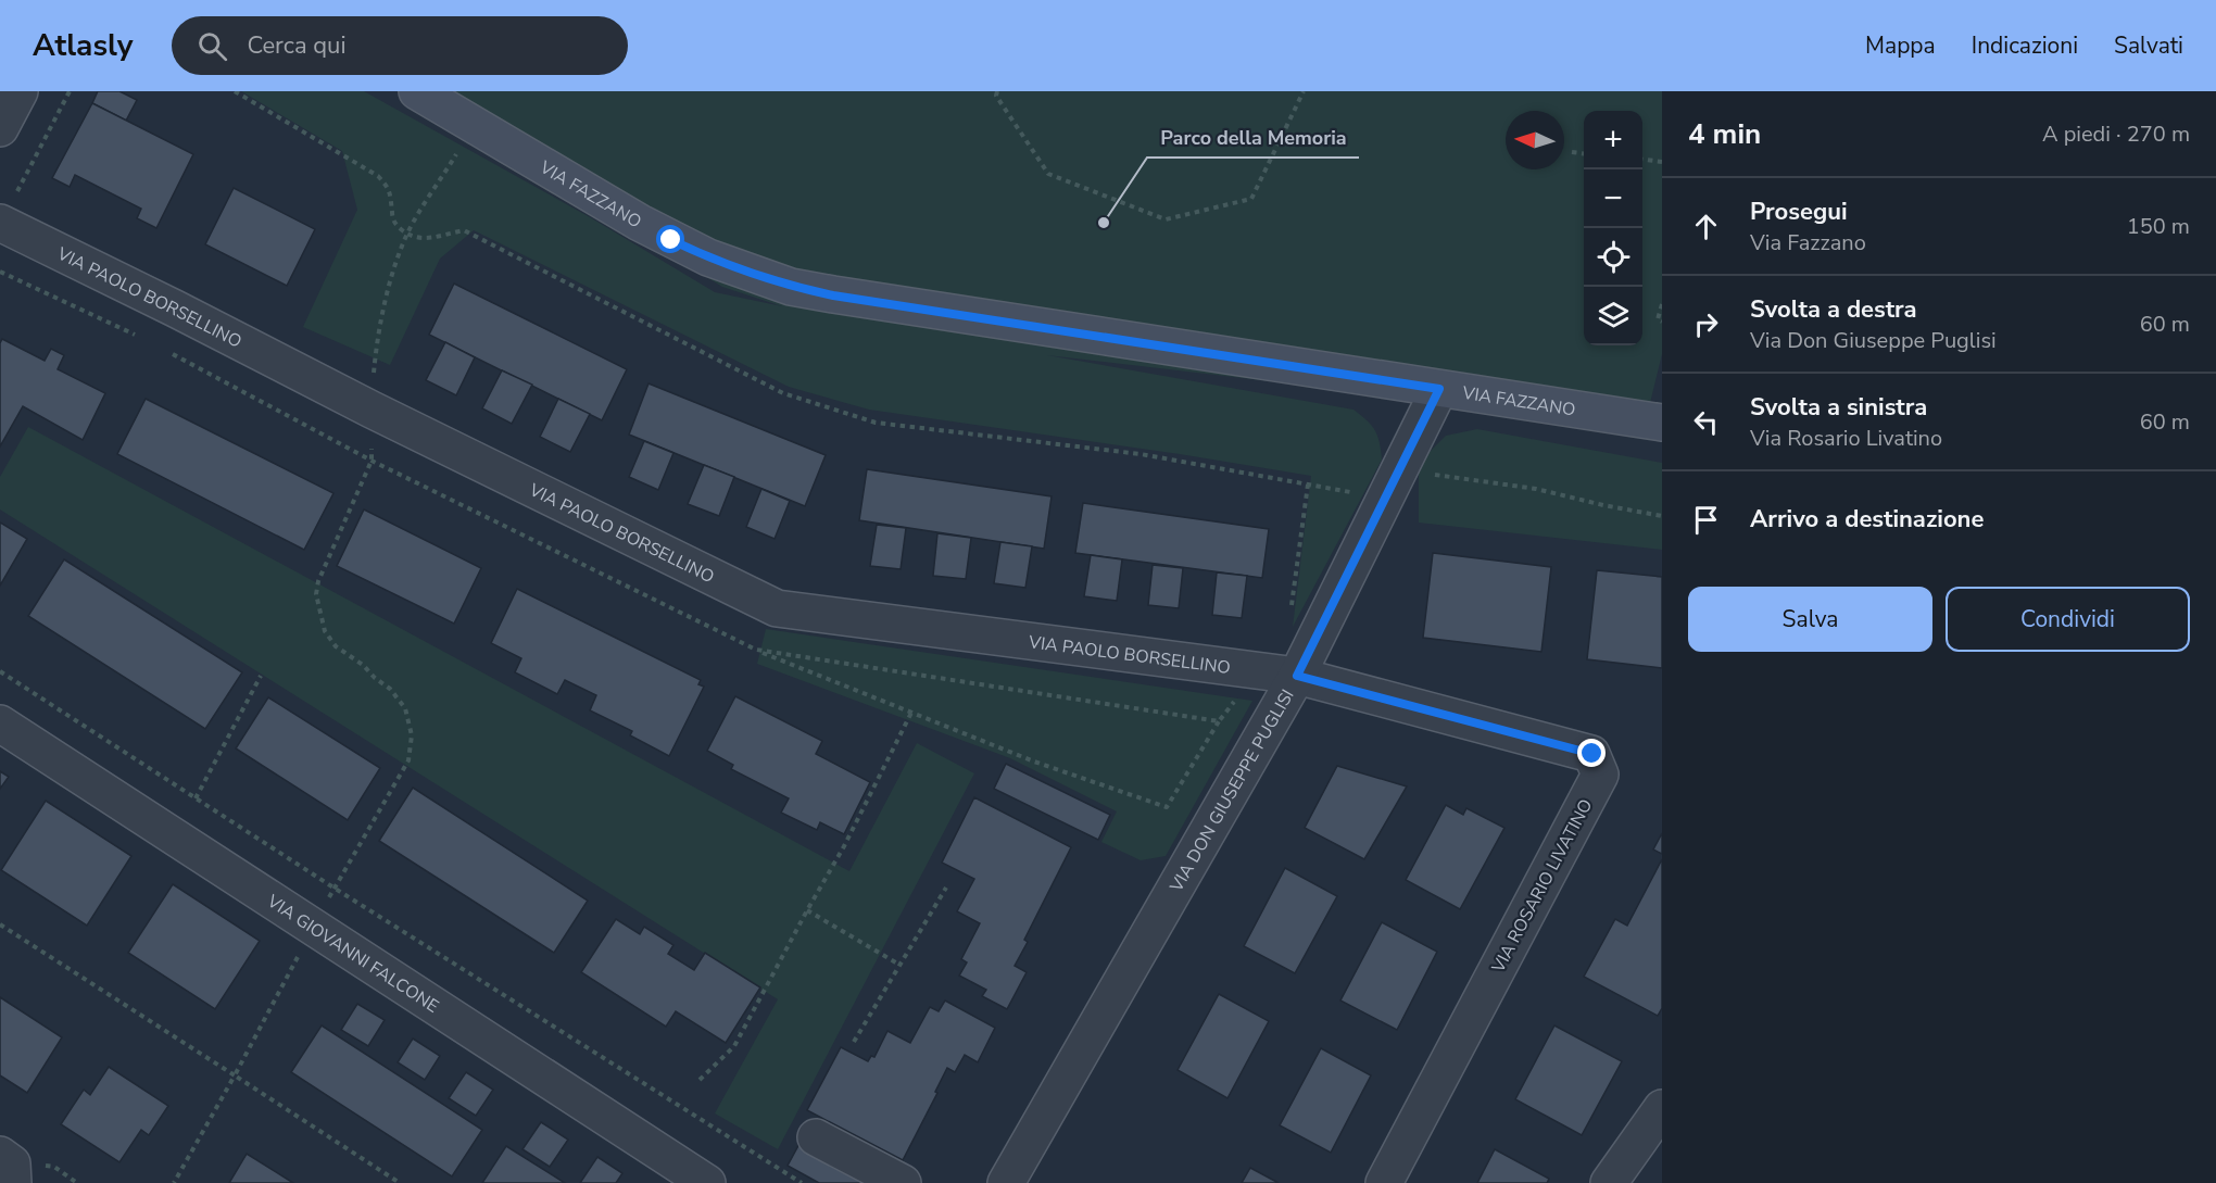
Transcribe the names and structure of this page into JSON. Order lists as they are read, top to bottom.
{
  "streets": {
    "street": [
      "VIA FAZZANO",
      "VIA PAOLO BORSELLINO",
      "VIA DON GIUSEPPE PUGLISI",
      "VIA ROSARIO LIVATINO",
      "VIA GIOVANNI FALCONE"
    ]
  },
  "crossings": [
    ["VIA FAZZANO", "VIA DON GIUSEPPE PUGLISI"],
    ["VIA PAOLO BORSELLINO", "VIA DON GIUSEPPE PUGLISI"],
    ["VIA PAOLO BORSELLINO", "VIA ROSARIO LIVATINO"],
    ["VIA DON GIUSEPPE PUGLISI", "VIA ROSARIO LIVATINO"]
  ],
  "places": ["Parco della Memoria"],
  "north": "left",
  "page": {
    "header": "Atlasly",
    "search": "Cerca qui",
    "nav": ["Mappa", "Indicazioni", "Salvati"],
    "heading": ["4 min", "A piedi · 270 m"],
    "map_buttons": ["+", "−"],
    "list": [
      ["Prosegui", "Via Fazzano", "150 m"],
      ["Svolta a destra", "Via Don Giuseppe Puglisi", "60 m"],
      ["Svolta a sinistra", "Via Rosario Livatino", "60 m"],
      "Arrivo a destinazione"
    ],
    "buttons": ["Salva", "Condividi"]
  }
}
